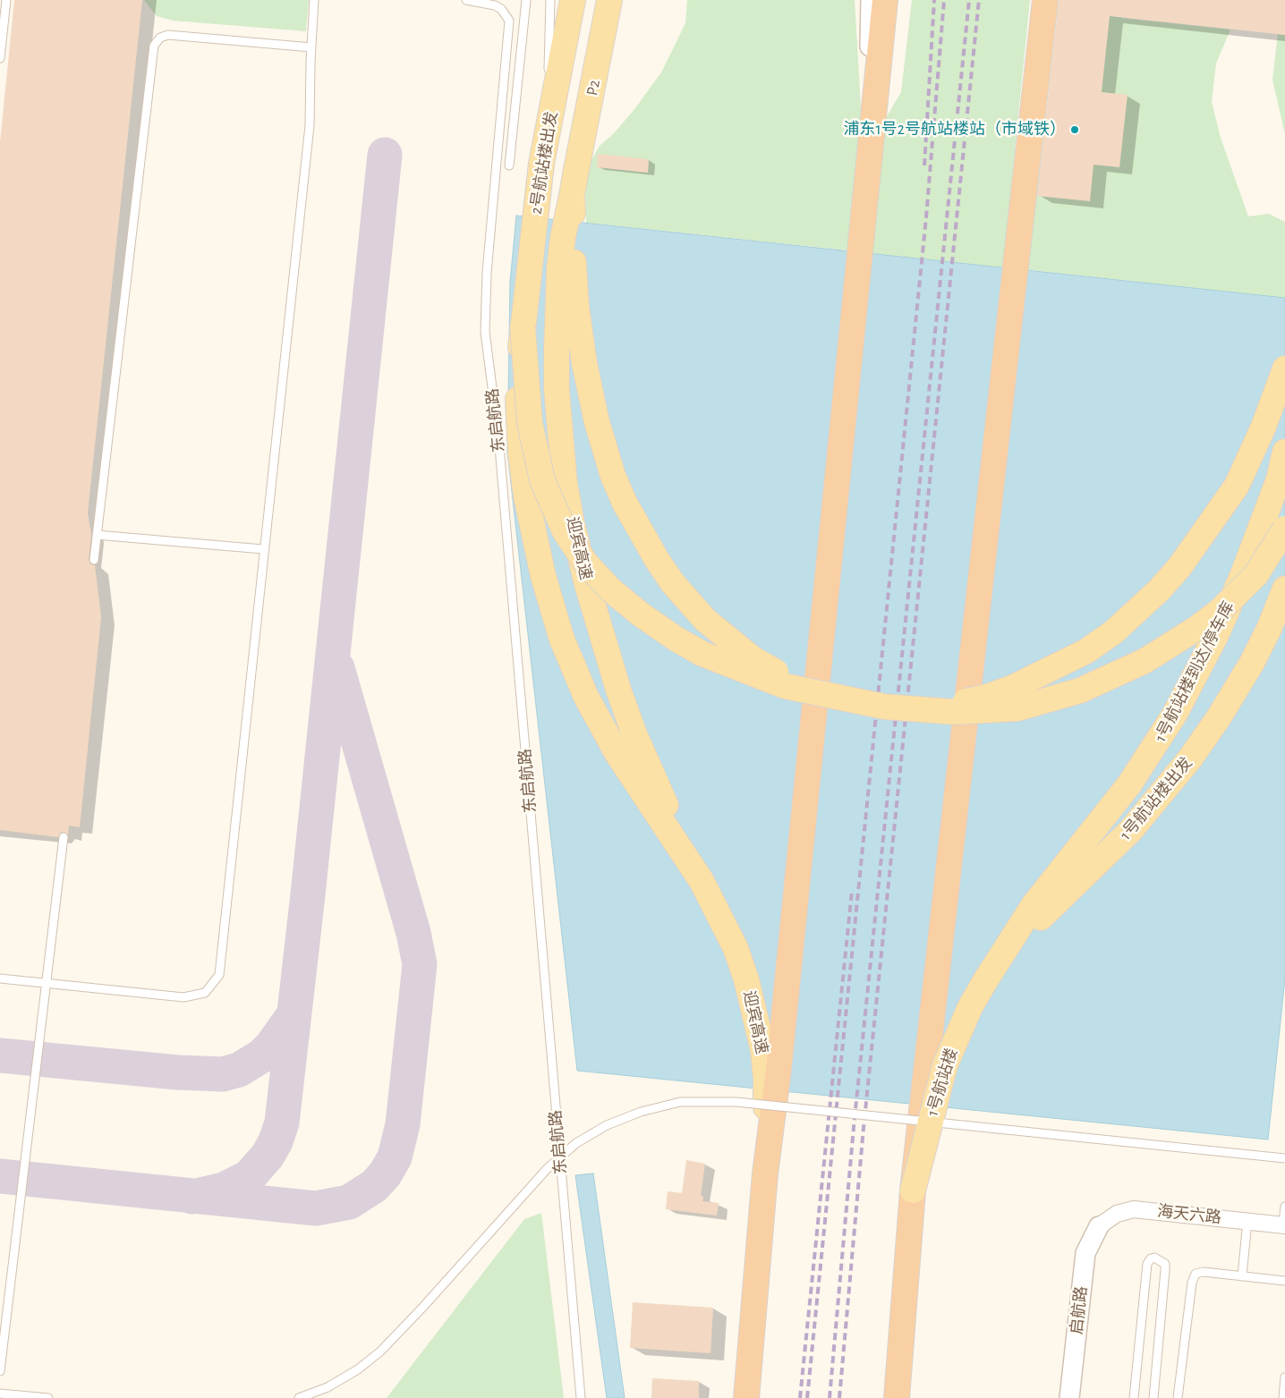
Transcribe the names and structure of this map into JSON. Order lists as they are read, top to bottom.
{
  "streets": {
    "main road": [
      "P2",
      "2号航站楼出发",
      "迎宾高速",
      "1号航站楼到达/停车库",
      "1号航站楼出发",
      "1号航站楼"
    ],
    "street": ["海天六路", "启航路"],
    "lane": ["东启航路"]
  },
  "crossings": [
    ["P2", "迎宾高速"],
    ["2号航站楼出发", "迎宾高速"],
    ["1号航站楼到达/停车库", "1号航站楼出发"],
    ["1号航站楼到达/停车库", "1号航站楼"],
    ["1号航站楼出发", "1号航站楼"],
    ["海天六路", "启航路"]
  ],
  "places": ["浦东1号2号航站楼站（市域铁）"]
}
